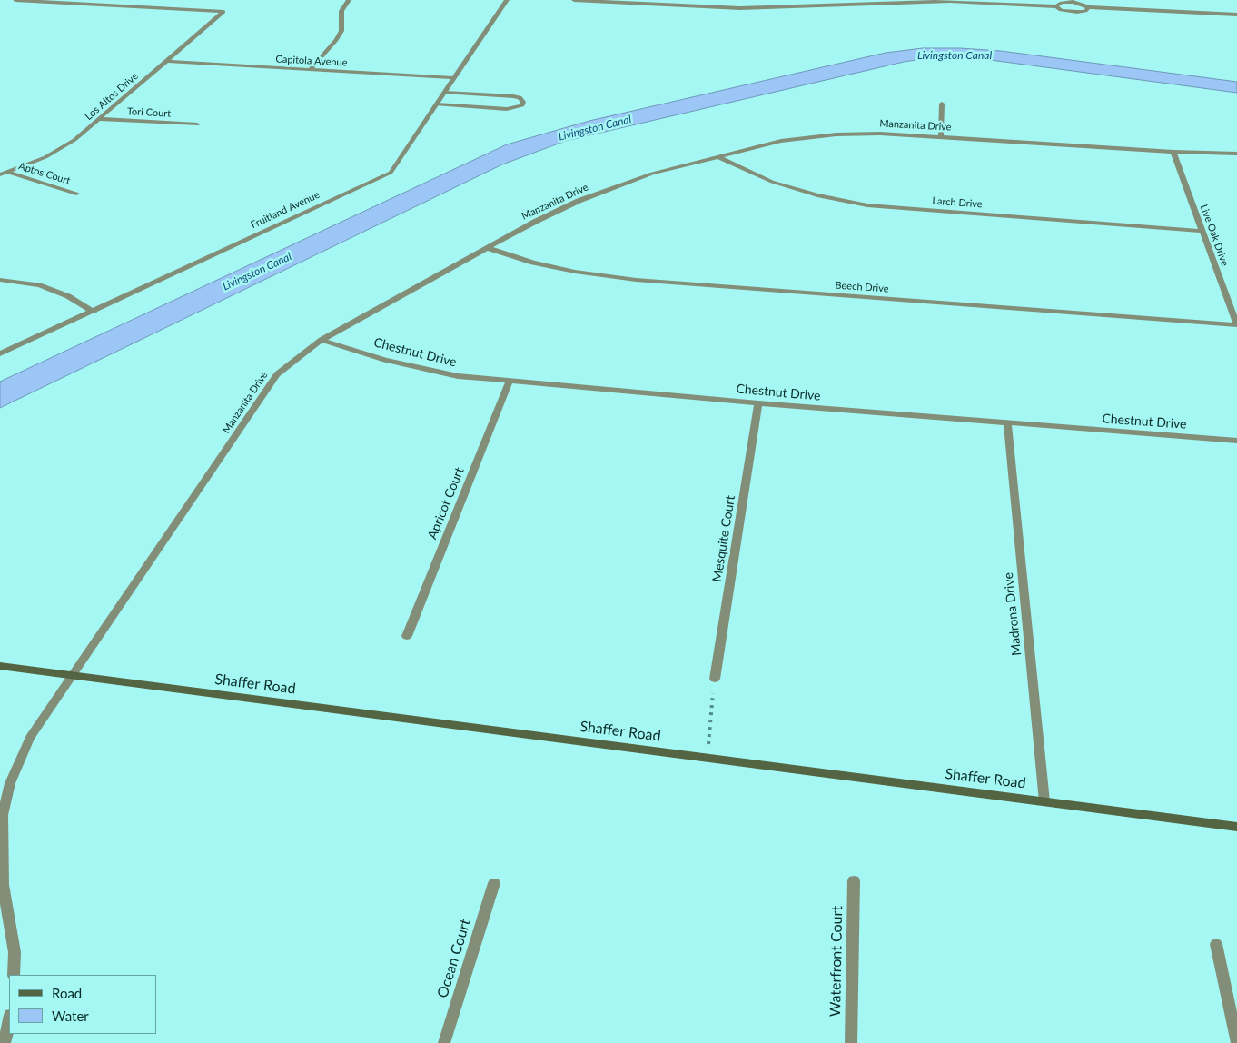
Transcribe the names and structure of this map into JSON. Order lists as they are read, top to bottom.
{
  "streets": {
    "main road": ["Shaffer Road"],
    "street": [
      "Capitola Avenue",
      "Los Altos Drive",
      "Tori Court",
      "Manzanita Drive",
      "Aptos Court",
      "Larch Drive",
      "Fruitland Avenue",
      "Live Oak Drive",
      "Beech Drive",
      "Chestnut Drive",
      "Apricot Court",
      "Mesquite Court",
      "Madrona Drive",
      "Ocean Court",
      "Waterfront Court"
    ]
  },
  "crossings": [
    ["Capitola Avenue", "Los Altos Drive"],
    ["Capitola Avenue", "Fruitland Avenue"],
    ["Los Altos Drive", "Tori Court"],
    ["Los Altos Drive", "Aptos Court"],
    ["Manzanita Drive", "Larch Drive"],
    ["Manzanita Drive", "Live Oak Drive"],
    ["Manzanita Drive", "Beech Drive"],
    ["Manzanita Drive", "Chestnut Drive"],
    ["Manzanita Drive", "Shaffer Road"],
    ["Larch Drive", "Live Oak Drive"],
    ["Live Oak Drive", "Beech Drive"],
    ["Chestnut Drive", "Apricot Court"],
    ["Chestnut Drive", "Mesquite Court"],
    ["Chestnut Drive", "Madrona Drive"],
    ["Madrona Drive", "Shaffer Road"]
  ],
  "water": ["Livingston Canal"],
  "legend": ["Road", "Water"]
}
